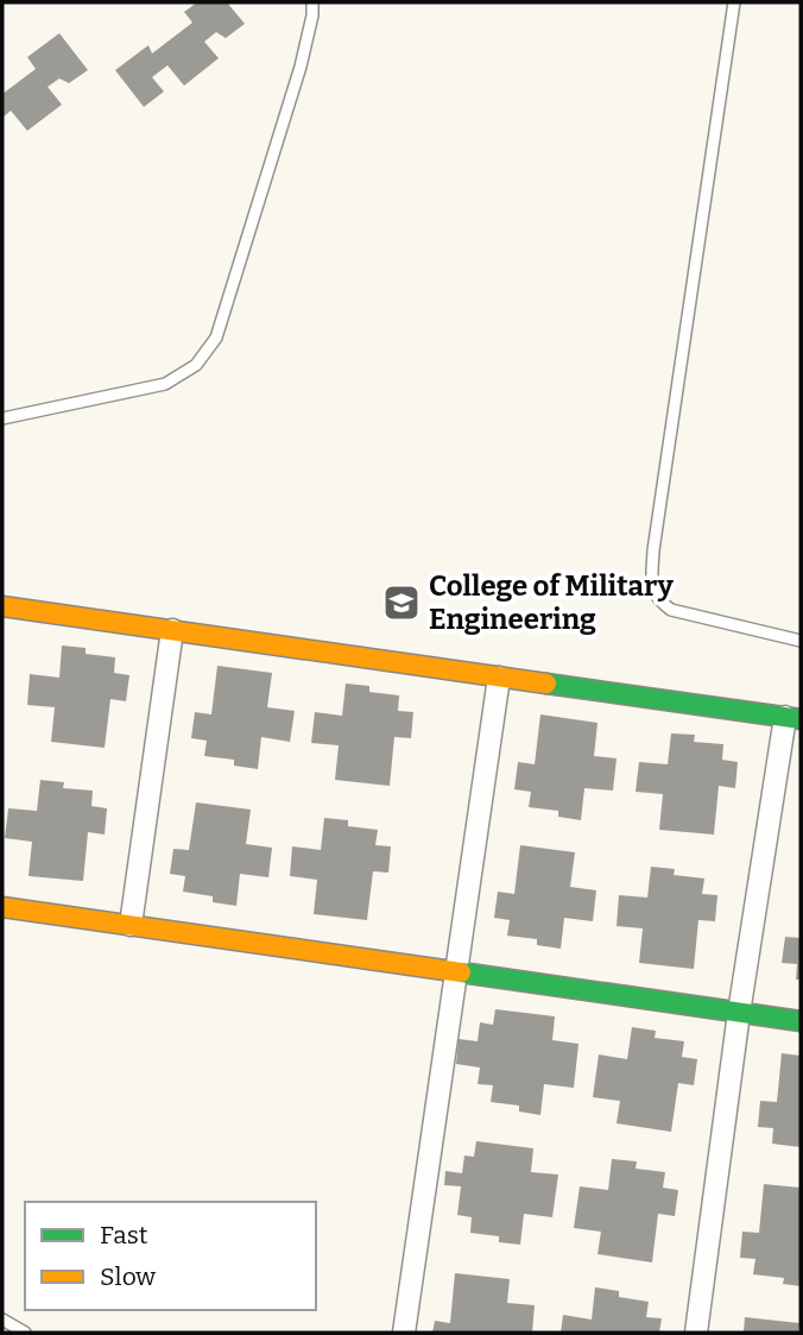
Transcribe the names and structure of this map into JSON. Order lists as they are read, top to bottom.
{
  "places": {
    "school or university": ["College of Military Engineering"]
  },
  "legend": ["Fast", "Slow"]
}
